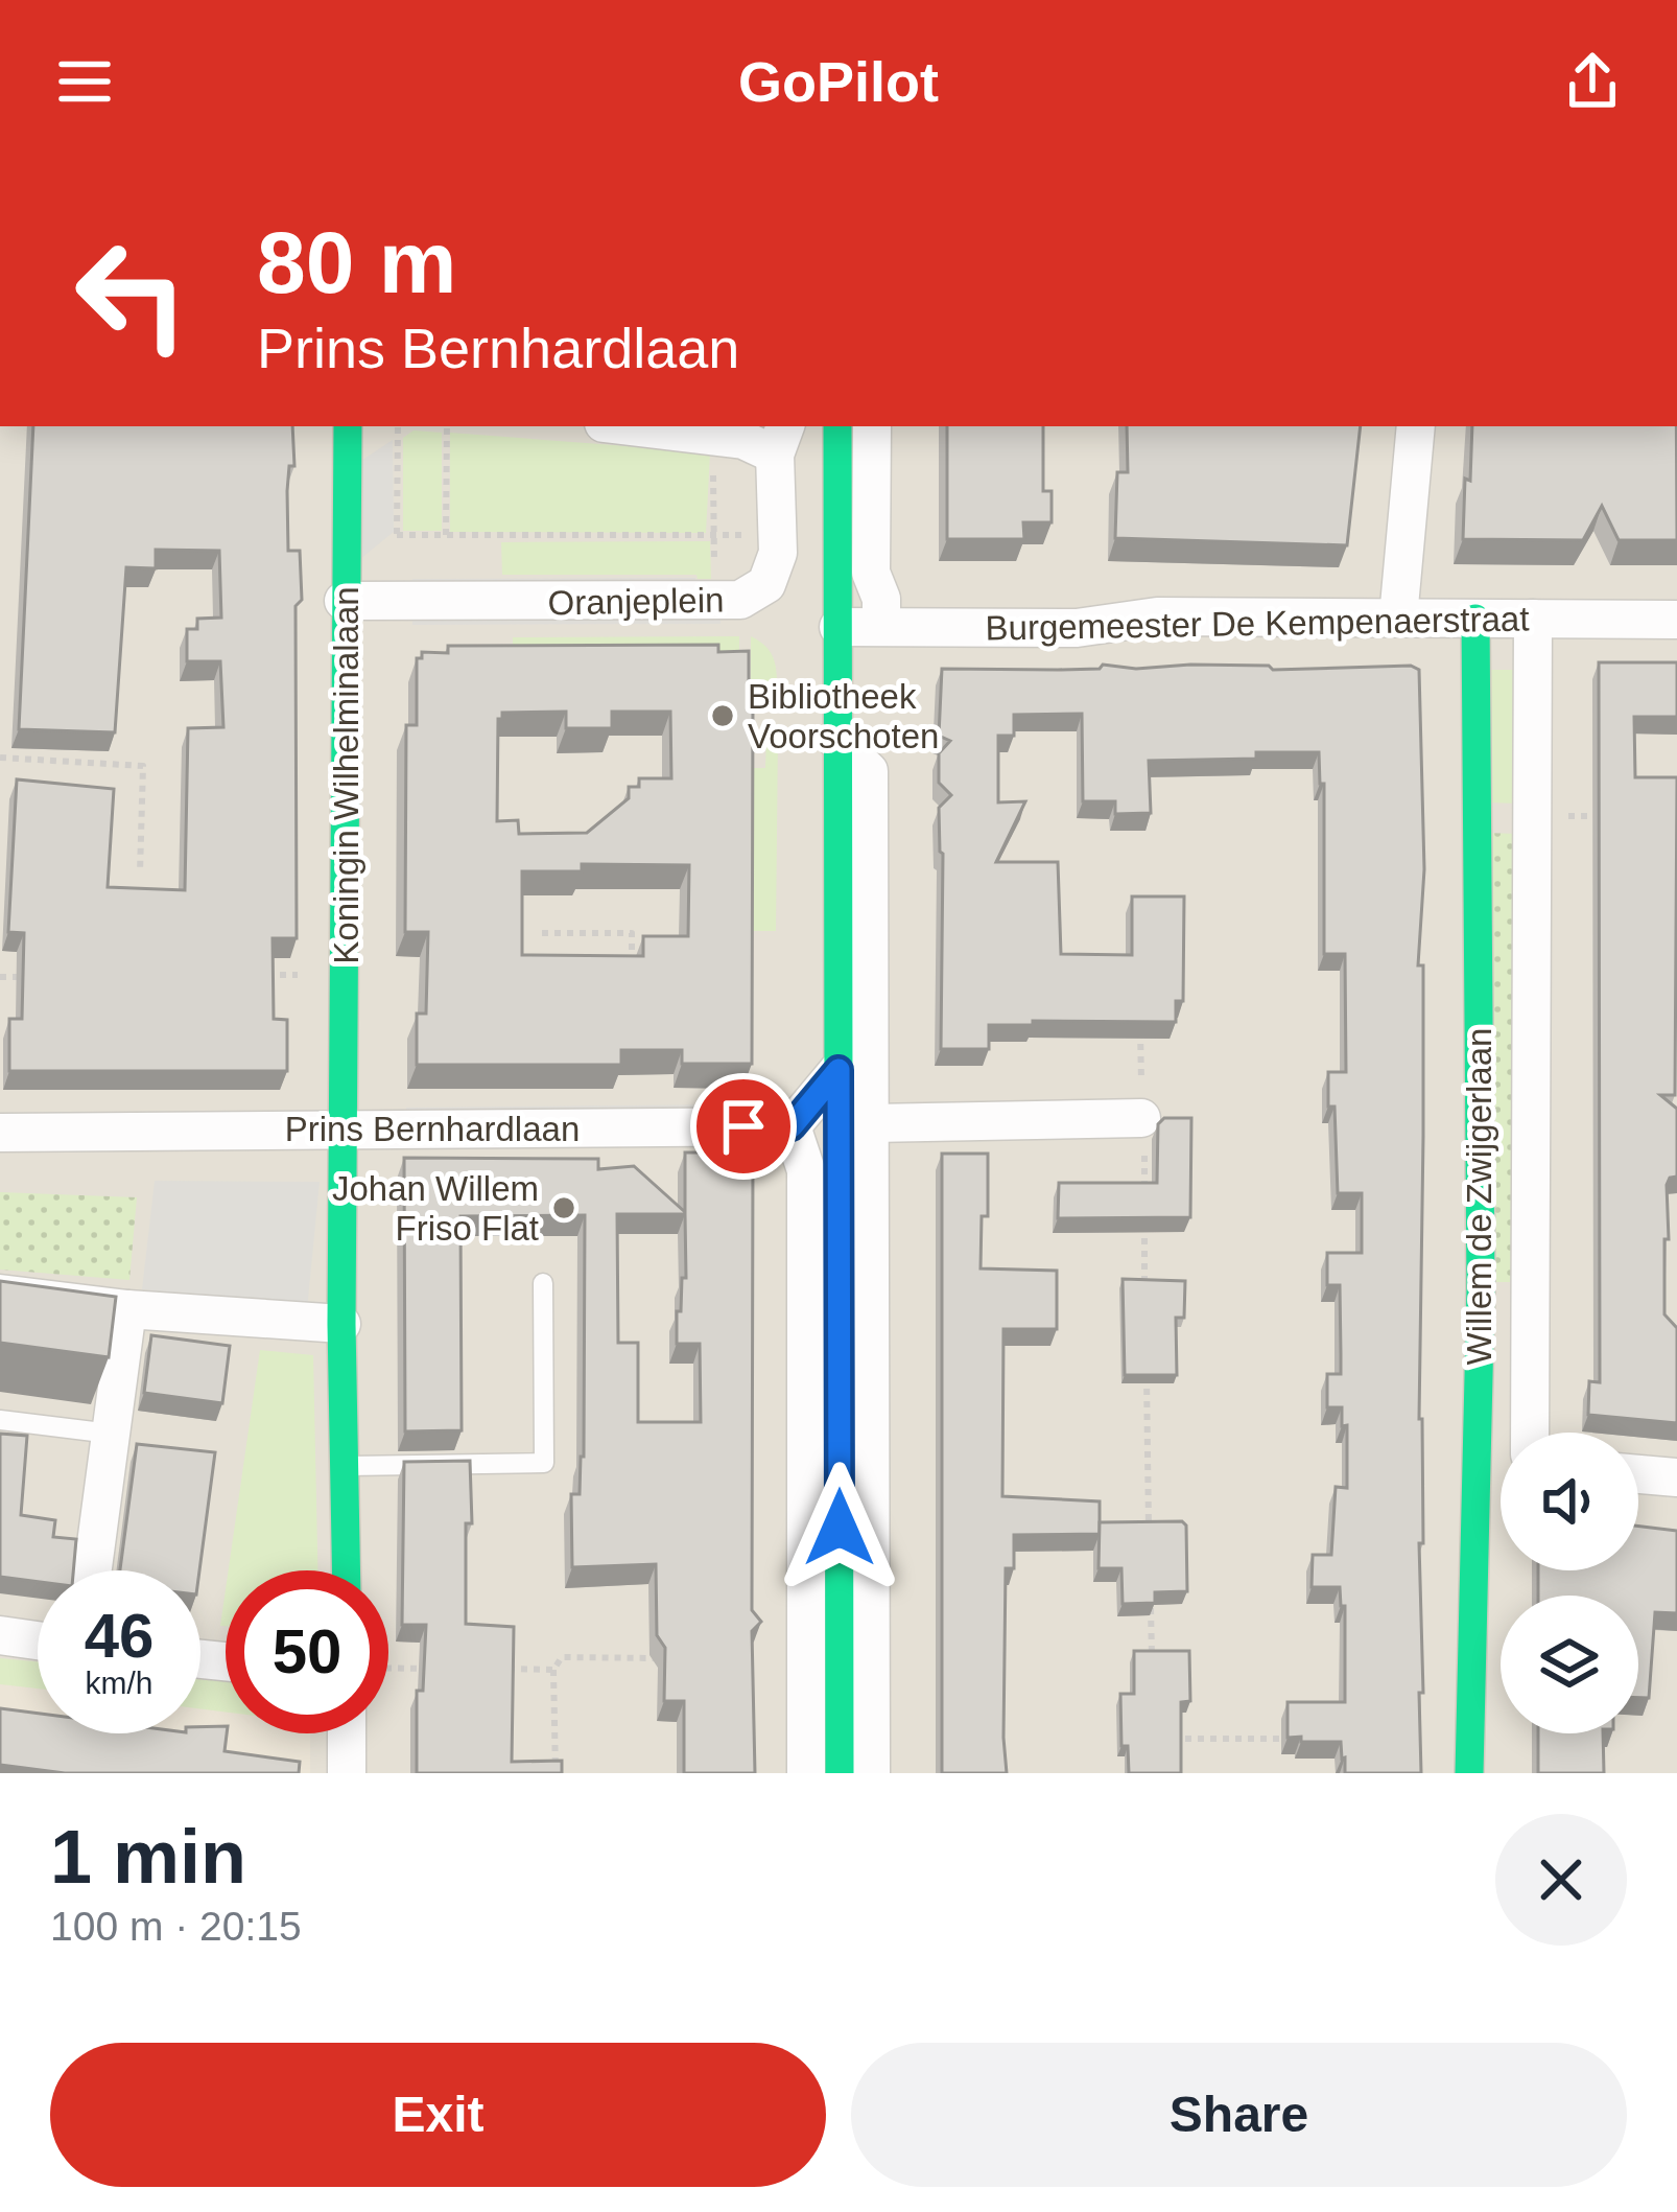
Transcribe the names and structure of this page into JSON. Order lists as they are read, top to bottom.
{
  "streets": {
    "street": [
      "Oranjeplein",
      "Burgemeester De Kempenaerstraat",
      "Koningin Wilhelminalaan",
      "Prins Bernhardlaan",
      "Willem de Zwijgerlaan"
    ]
  },
  "crossings": [
    ["Oranjeplein", "Koningin Wilhelminalaan"],
    ["Burgemeester De Kempenaerstraat", "Willem de Zwijgerlaan"],
    ["Koningin Wilhelminalaan", "Prins Bernhardlaan"]
  ],
  "places": ["Bibliotheek Voorschoten", "Johan Willem Friso Flat"],
  "page": {
    "header": "GoPilot",
    "turn": ["80 m", "Prins Bernhardlaan"],
    "speed": "46 km/h",
    "limit": "50",
    "heading": ["1 min", "100 m · 20:15"],
    "buttons": ["Exit", "Share"]
  }
}
